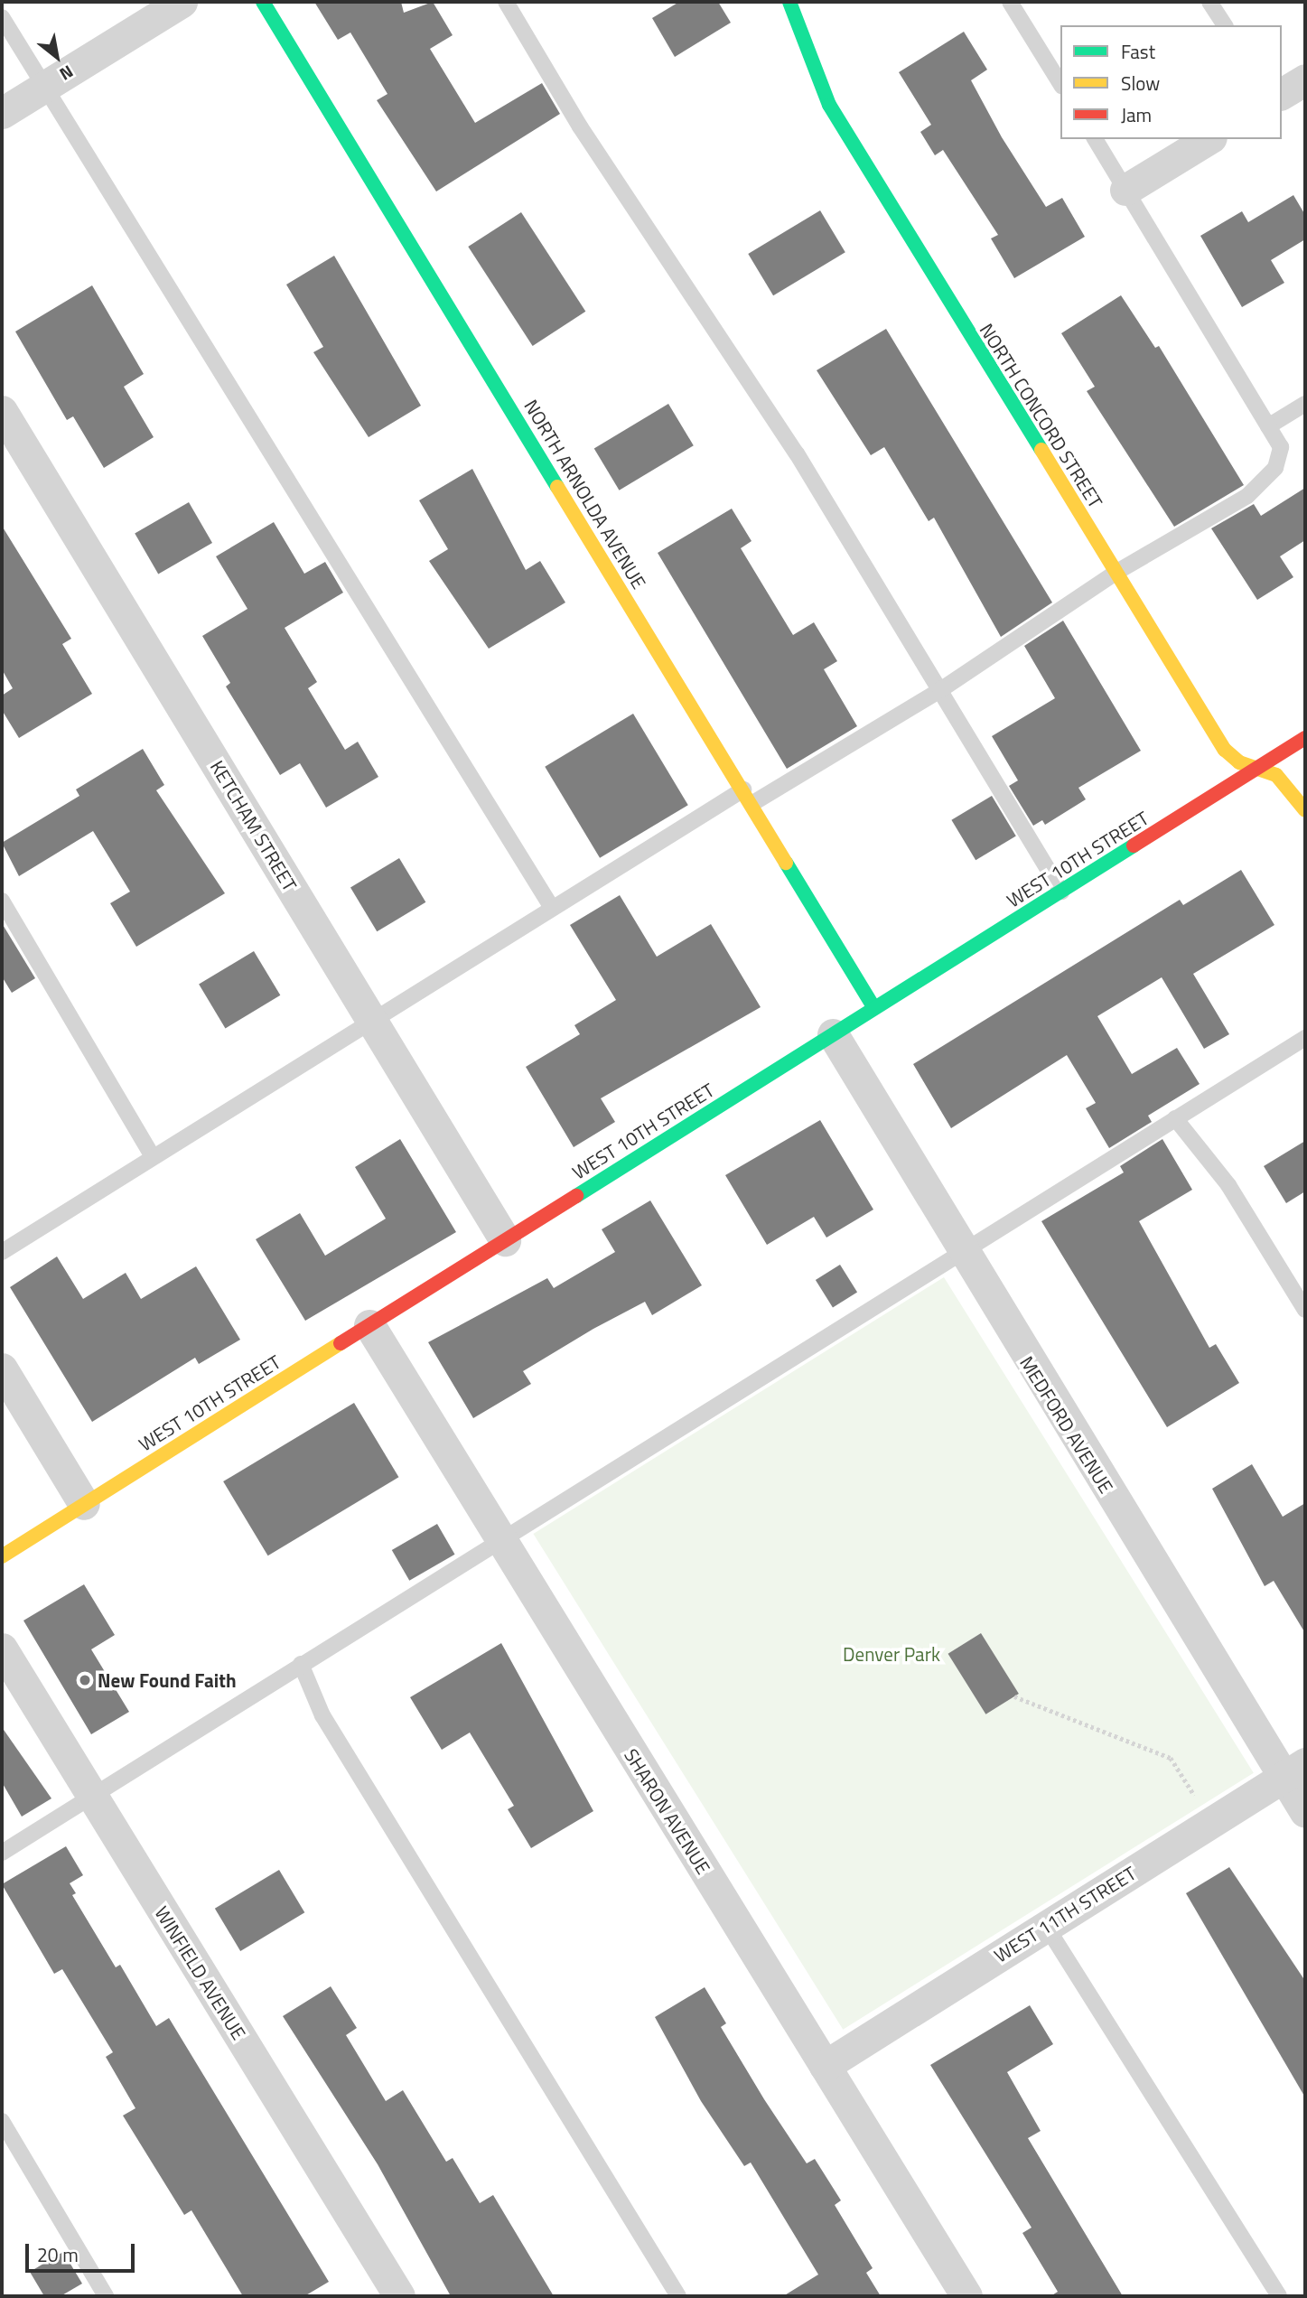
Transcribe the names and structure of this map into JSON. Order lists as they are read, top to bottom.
{
  "streets": {
    "main road": ["NORTH CONCORD STREET", "NORTH ARNOLDA AVENUE", "WEST 10TH STREET"],
    "street": [
      "KETCHAM STREET",
      "MEDFORD AVENUE",
      "SHARON AVENUE",
      "WEST 11TH STREET",
      "WINFIELD AVENUE"
    ]
  },
  "crossings": [
    ["NORTH CONCORD STREET", "WEST 10TH STREET"],
    ["NORTH ARNOLDA AVENUE", "WEST 10TH STREET"],
    ["KETCHAM STREET", "WEST 10TH STREET"],
    ["WEST 10TH STREET", "MEDFORD AVENUE"],
    ["WEST 10TH STREET", "SHARON AVENUE"],
    ["MEDFORD AVENUE", "WEST 11TH STREET"],
    ["SHARON AVENUE", "WEST 11TH STREET"]
  ],
  "parks": ["Denver Park"],
  "places": ["New Found Faith"],
  "legend": ["Fast", "Slow", "Jam"],
  "scale_bar": "20 m",
  "north": "bottom right"
}
